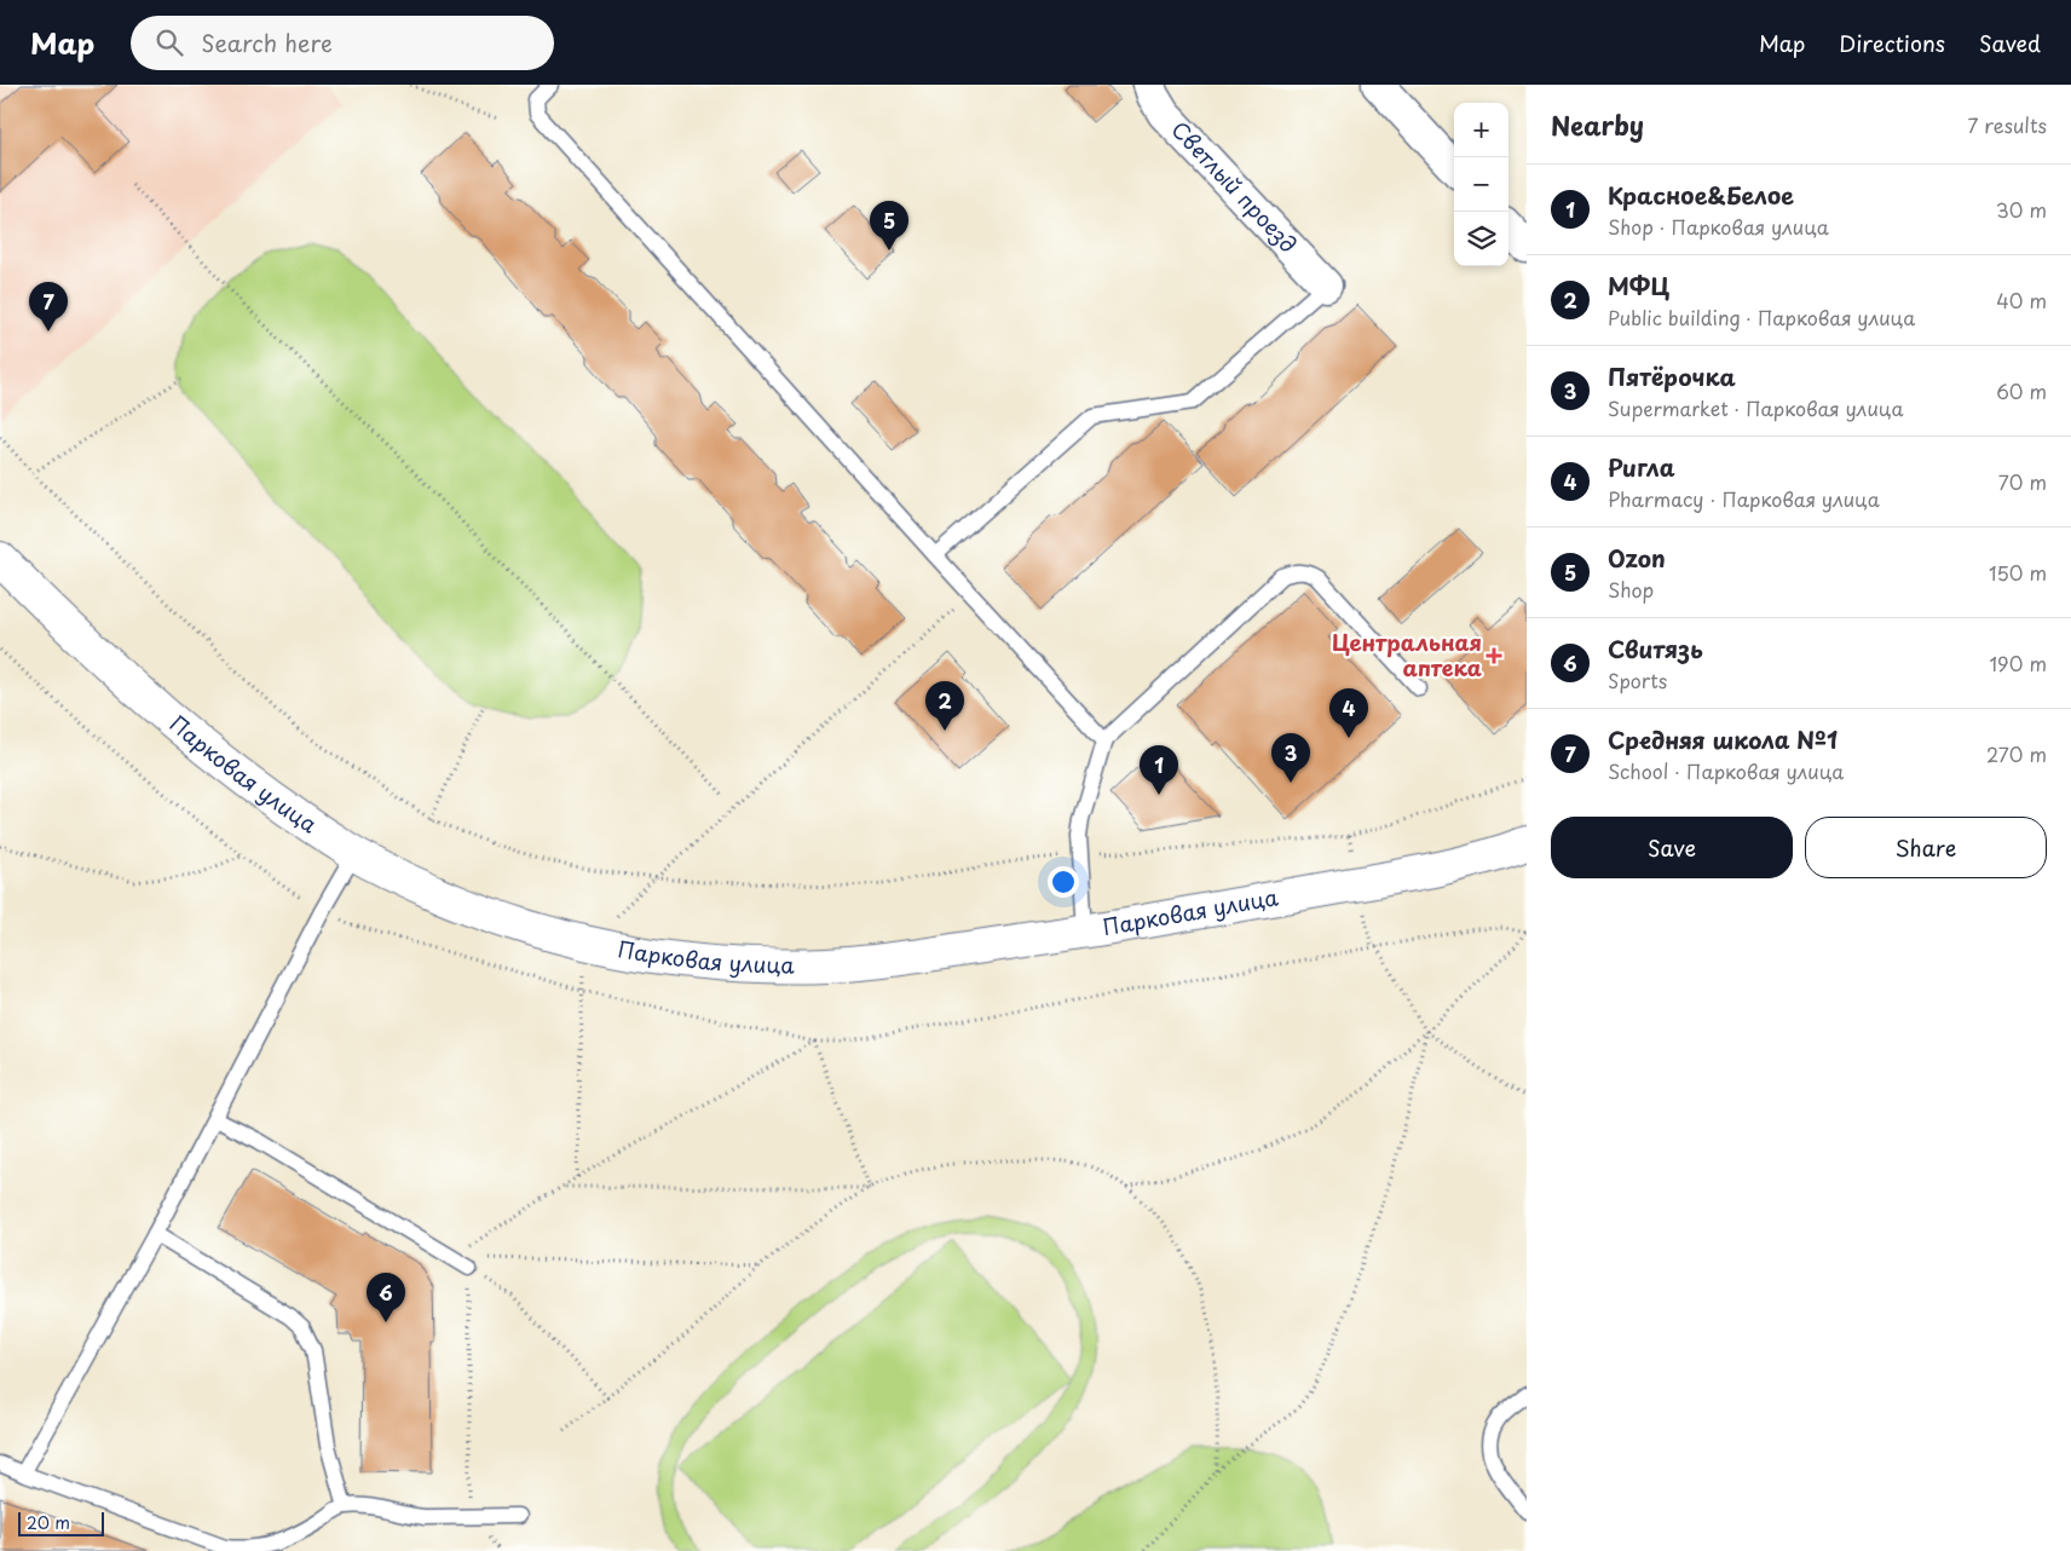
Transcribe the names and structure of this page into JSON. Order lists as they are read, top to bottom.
{
  "streets": {
    "street": ["Светлый проезд", "Парковая улица"]
  },
  "places": {
    "health": ["Центральная аптека"]
  },
  "scale_bar": "20 m",
  "page": {
    "header": "Map",
    "search": "Search here",
    "nav": ["Map", "Directions", "Saved"],
    "heading": ["Nearby", "7 results"],
    "map_buttons": ["+", "−"],
    "list": [
      {
        "mark": "1",
        "name": "Красное&Белое",
        "note": "Shop · Парковая улица",
        "value": "30 m"
      },
      {
        "mark": "2",
        "name": "МФЦ",
        "note": "Public building · Парковая улица",
        "value": "40 m"
      },
      {
        "mark": "3",
        "name": "Пятёрочка",
        "note": "Supermarket · Парковая улица",
        "value": "60 m"
      },
      {
        "mark": "4",
        "name": "Ригла",
        "note": "Pharmacy · Парковая улица",
        "value": "70 m"
      },
      {
        "mark": "5",
        "name": "Ozon",
        "note": "Shop",
        "value": "150 m"
      },
      {
        "mark": "6",
        "name": "Свитязь",
        "note": "Sports",
        "value": "190 m"
      },
      {
        "mark": "7",
        "name": "Средняя школа №1",
        "note": "School · Парковая улица",
        "value": "270 m"
      }
    ],
    "pins": [
      "5",
      "7",
      "2",
      "4",
      "3",
      "1",
      "6"
    ],
    "buttons": ["Save", "Share"],
    "scale": "20 m"
  }
}
